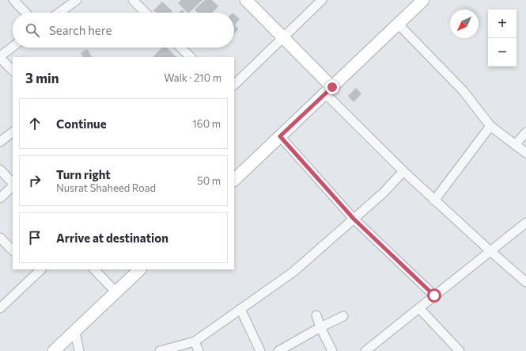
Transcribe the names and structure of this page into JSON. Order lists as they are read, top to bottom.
{
  "north": "bottom left",
  "page": {
    "map_buttons": ["+", "−"],
    "search": "Search here",
    "heading": ["3 min", "Walk · 210 m"],
    "list": [
      ["Continue", "160 m"],
      ["Turn right", "Nusrat Shaheed Road", "50 m"],
      "Arrive at destination"
    ]
  }
}
